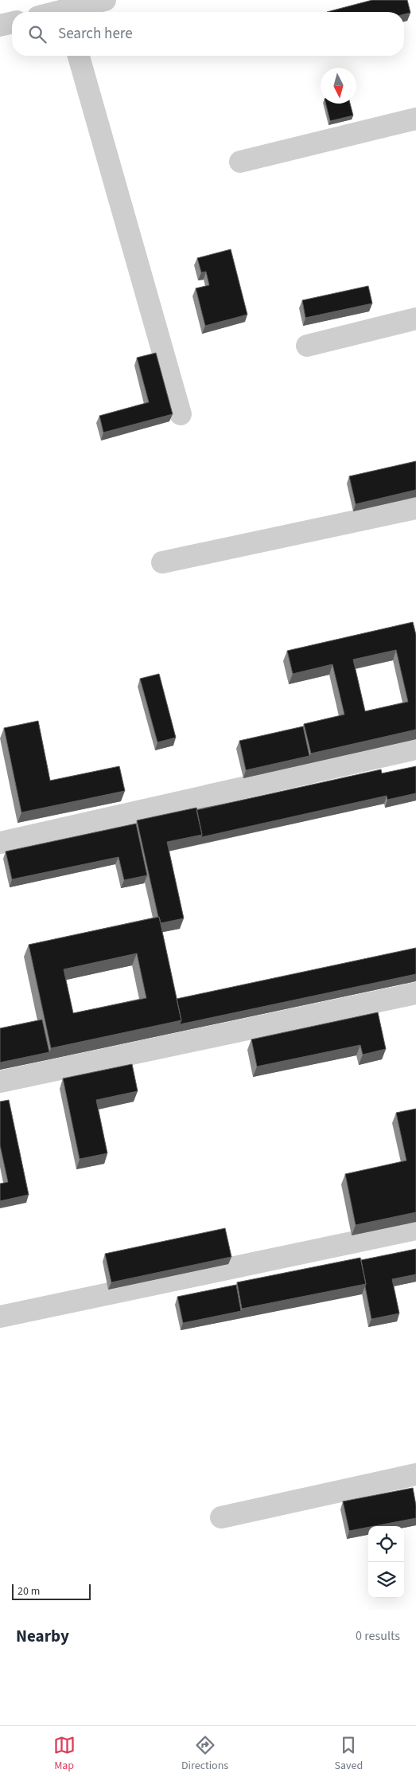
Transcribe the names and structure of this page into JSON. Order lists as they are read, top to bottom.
{
  "scale_bar": "20 m",
  "north": "bottom",
  "page": {
    "search": "Search here",
    "scale": "20 m",
    "heading": ["Nearby", "0 results"],
    "nav": ["Map", "Directions", "Saved"]
  }
}
